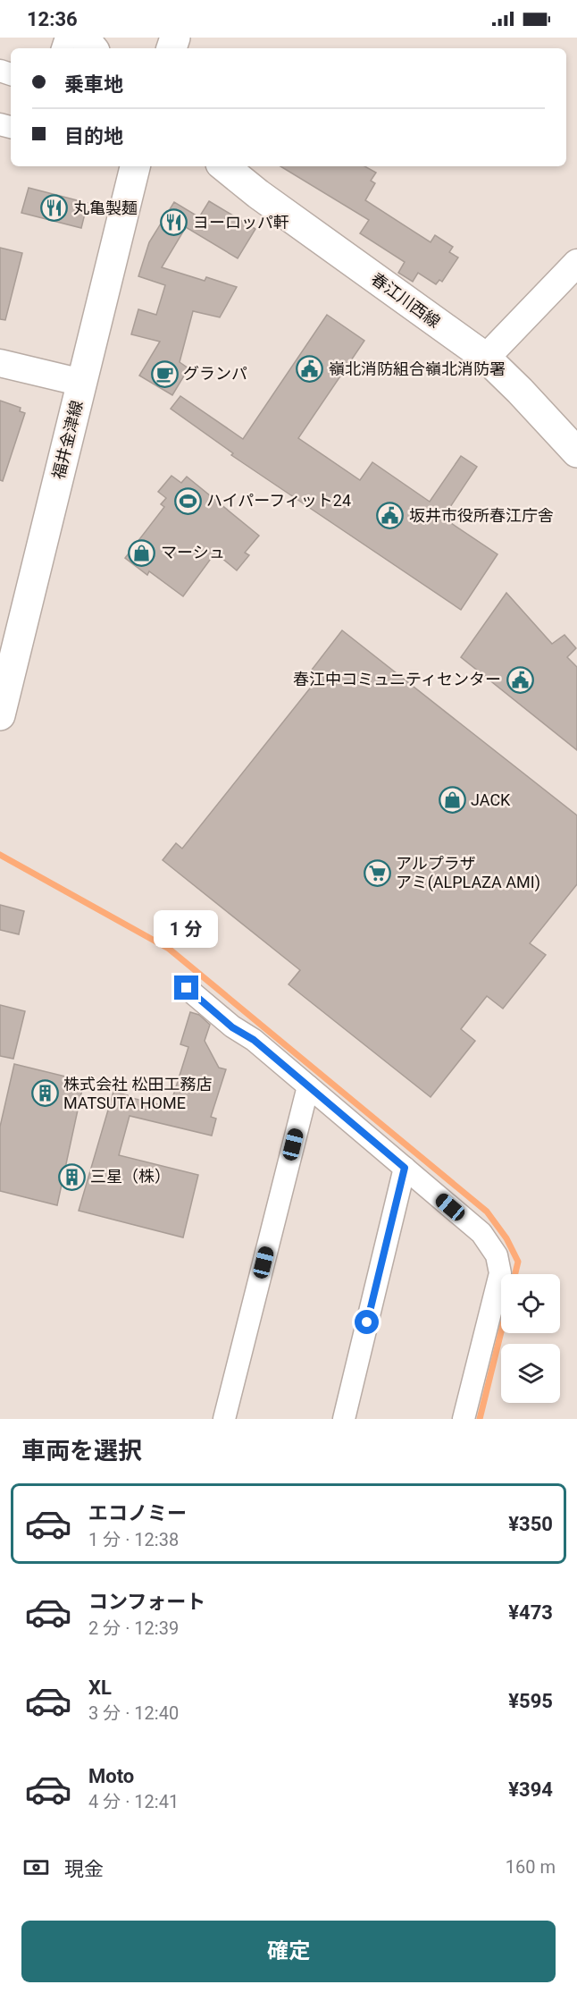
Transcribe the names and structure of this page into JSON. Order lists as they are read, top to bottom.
{
  "streets": {
    "main road": ["春江川西線", "福井金津線"]
  },
  "places": {
    "restaurant": ["丸亀製麺", "ヨーロッパ軒"],
    "public building": ["嶺北消防組合嶺北消防署", "坂井市役所春江庁舎", "春江中コミュニティセンター"],
    "cafe": ["グランパ"],
    "sports": ["ハイパーフィット24"],
    "shop": ["マーシュ", "JACK"],
    "supermarket": ["アルプラザ アミ(ALPLAZA AMI)"],
    "building": ["株式会社 松田工務店 MATSUTA HOME", "三星（株）"]
  },
  "page": {
    "status": "12:36",
    "banner": ["乗車地", "目的地"],
    "bubble": "1 分",
    "heading": "車両を選択",
    "list": [
      {
        "name": "エコノミー",
        "note": "1 分 · 12:38",
        "value": "¥350"
      },
      {
        "name": "コンフォート",
        "note": "2 分 · 12:39",
        "value": "¥473"
      },
      {
        "name": "XL",
        "note": "3 分 · 12:40",
        "value": "¥595"
      },
      {
        "name": "Moto",
        "note": "4 分 · 12:41",
        "value": "¥394"
      }
    ],
    "pay": ["現金", "160 m"],
    "buttons": "確定"
  }
}
